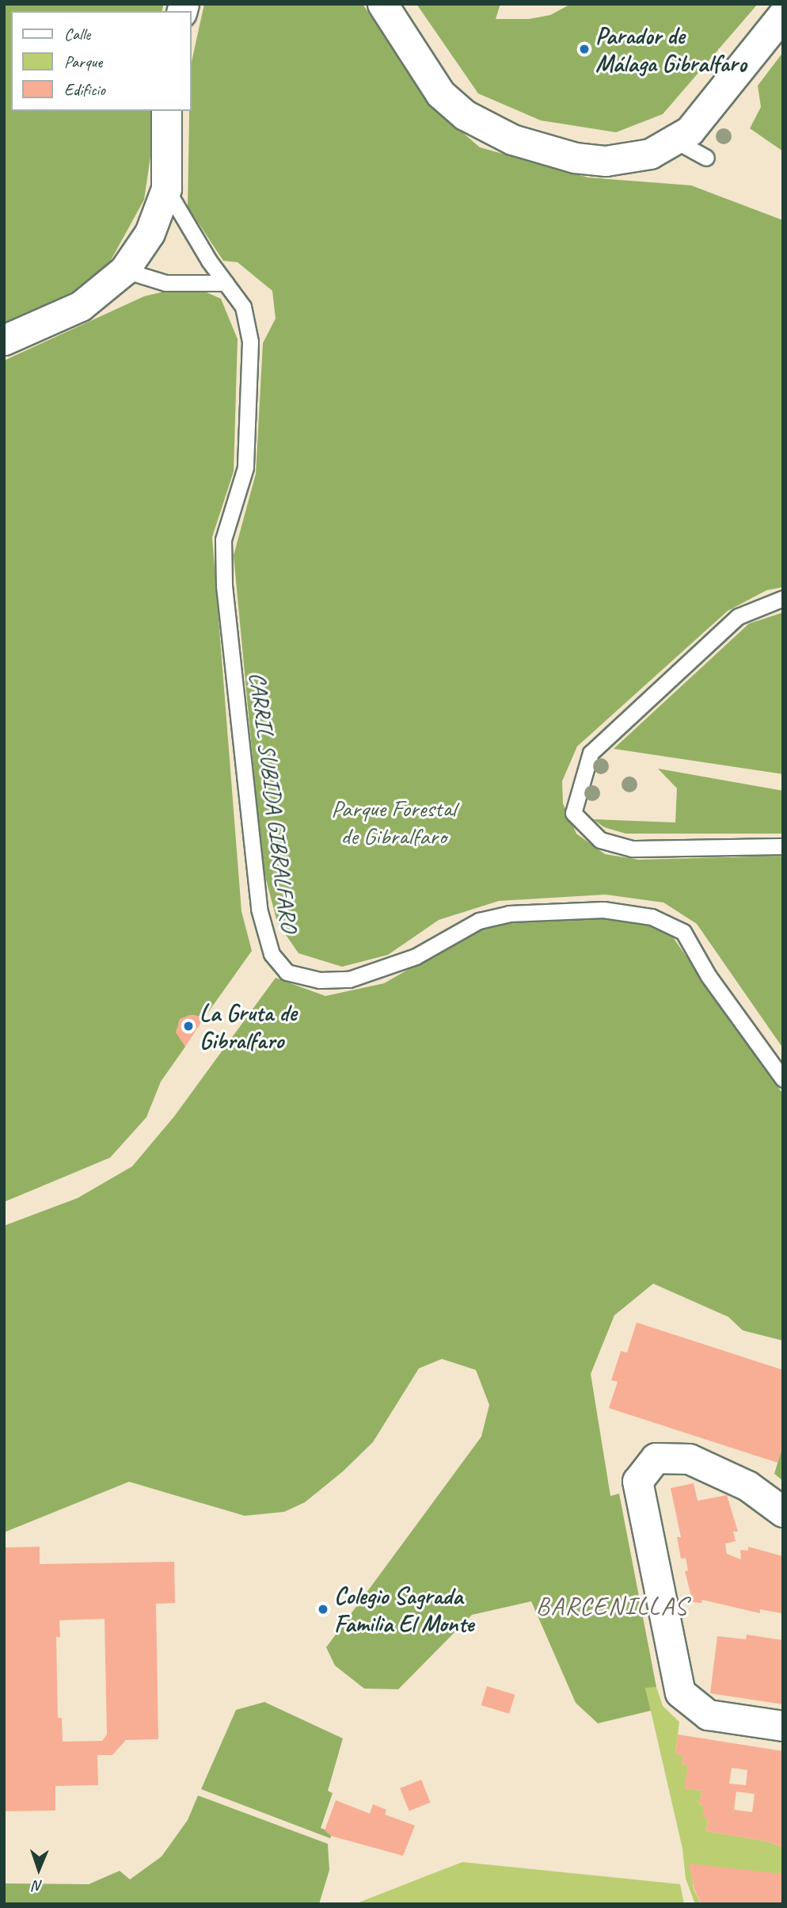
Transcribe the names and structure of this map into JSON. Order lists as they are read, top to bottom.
{
  "streets": {
    "lane": ["CARRIL SUBIDA GIBRALFARO"]
  },
  "districts": ["BARCENILLAS"],
  "parks": ["Parque Forestal de Gibralfaro"],
  "places": ["Parador de Málaga Gibralfaro", "La Gruta de Gibralfaro", "Colegio Sagrada Familia El Monte"],
  "legend": ["Calle", "Parque", "Edificio"],
  "north": "bottom"
}
